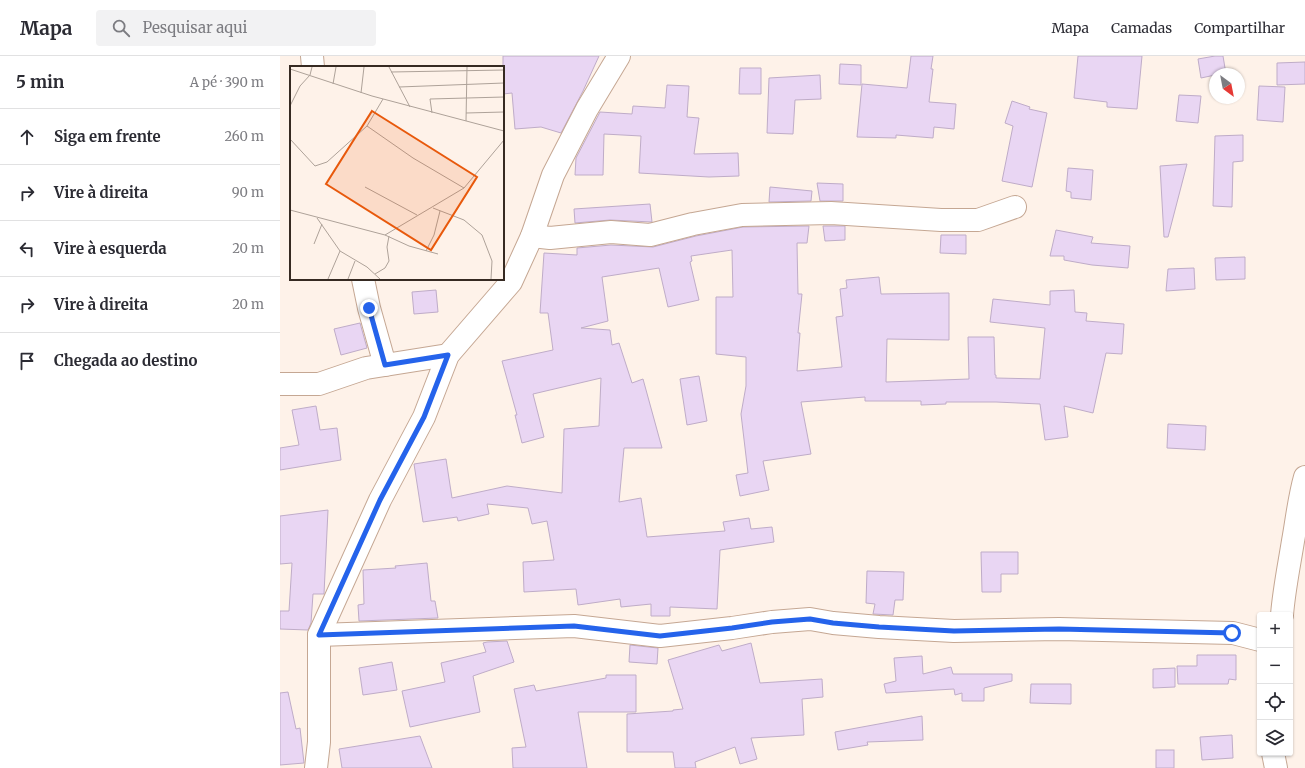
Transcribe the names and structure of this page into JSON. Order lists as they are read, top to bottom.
{
  "north": "bottom right",
  "page": {
    "header": "Mapa",
    "search": "Pesquisar aqui",
    "nav": ["Mapa", "Camadas", "Compartilhar"],
    "heading": ["5 min", "A pé · 390 m"],
    "list": [
      ["Siga em frente", "260 m"],
      ["Vire à direita", "90 m"],
      ["Vire à esquerda", "20 m"],
      ["Vire à direita", "20 m"],
      "Chegada ao destino"
    ],
    "map_buttons": ["+", "−"]
  }
}
